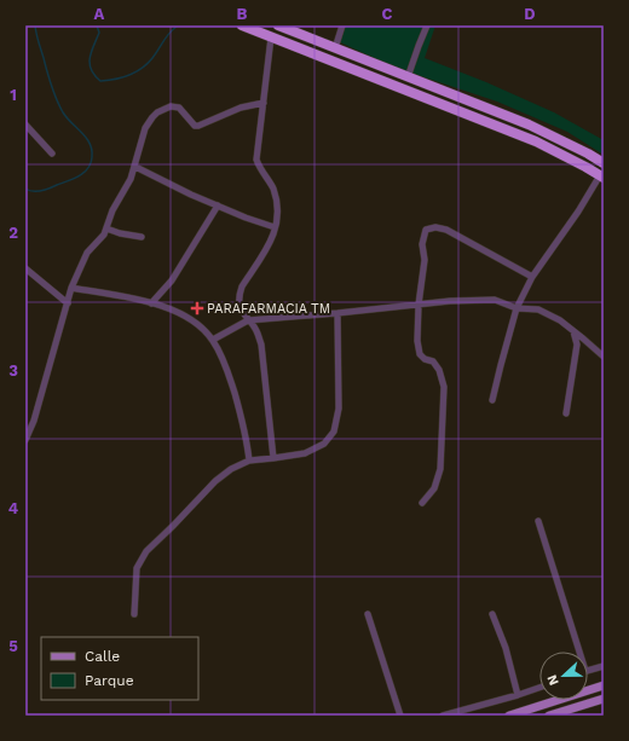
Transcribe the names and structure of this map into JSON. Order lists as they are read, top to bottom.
{
  "places": {
    "health": ["PARAFARMACIA TM"]
  },
  "legend": ["Calle", "Parque"],
  "north": "left",
  "grid": {
    "columns": [
      "A",
      "B",
      "C",
      "D"
    ],
    "rows": [
      "1",
      "2",
      "3",
      "4",
      "5"
    ]
  }
}
